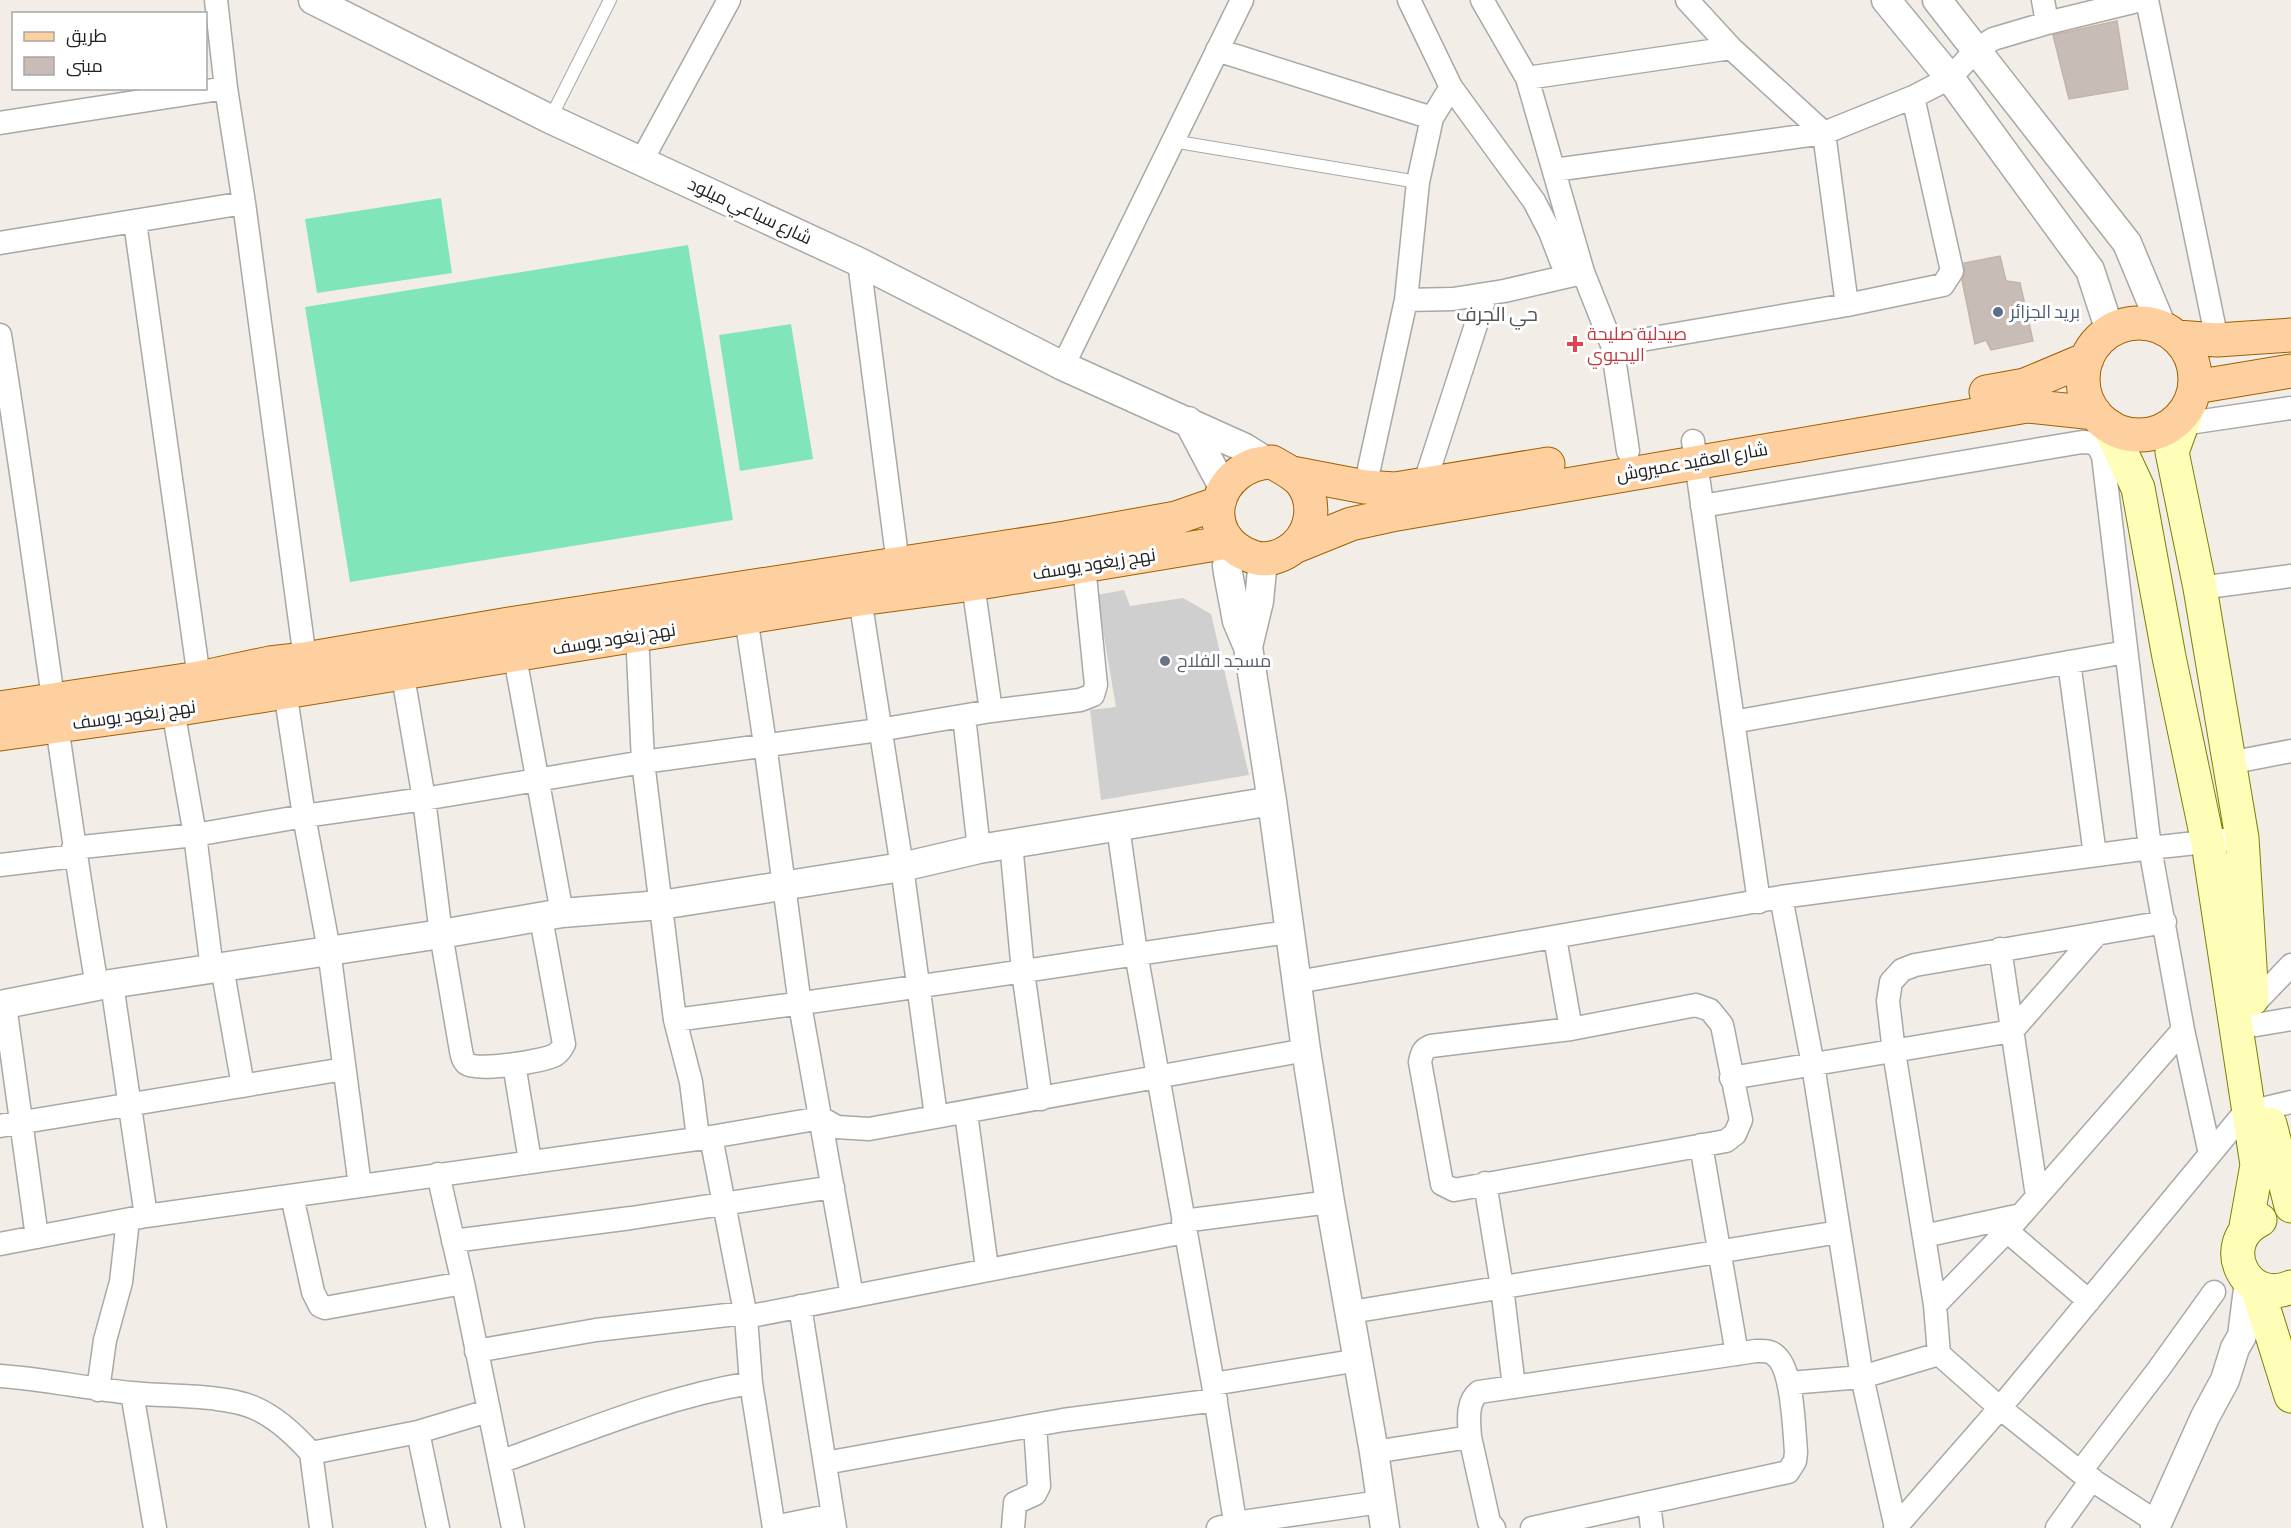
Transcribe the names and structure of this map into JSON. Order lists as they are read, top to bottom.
{
  "streets": {
    "main road": ["شارع العقيد عميروش", "نهج زيغود يوسف"],
    "street": ["شارع سباعي ميلود"]
  },
  "crossings": [
    ["شارع سباعي ميلود", "شارع العقيد عميروش"],
    ["شارع سباعي ميلود", "نهج زيغود يوسف"],
    ["شارع العقيد عميروش", "نهج زيغود يوسف"]
  ],
  "districts": ["حي الجرف"],
  "places": {
    "other": ["بريد الجزائر", "مسجد الفلاح"],
    "health": ["صيدلية صليحة اليحيوي"]
  },
  "legend": ["طريق", "مبنى"]
}
